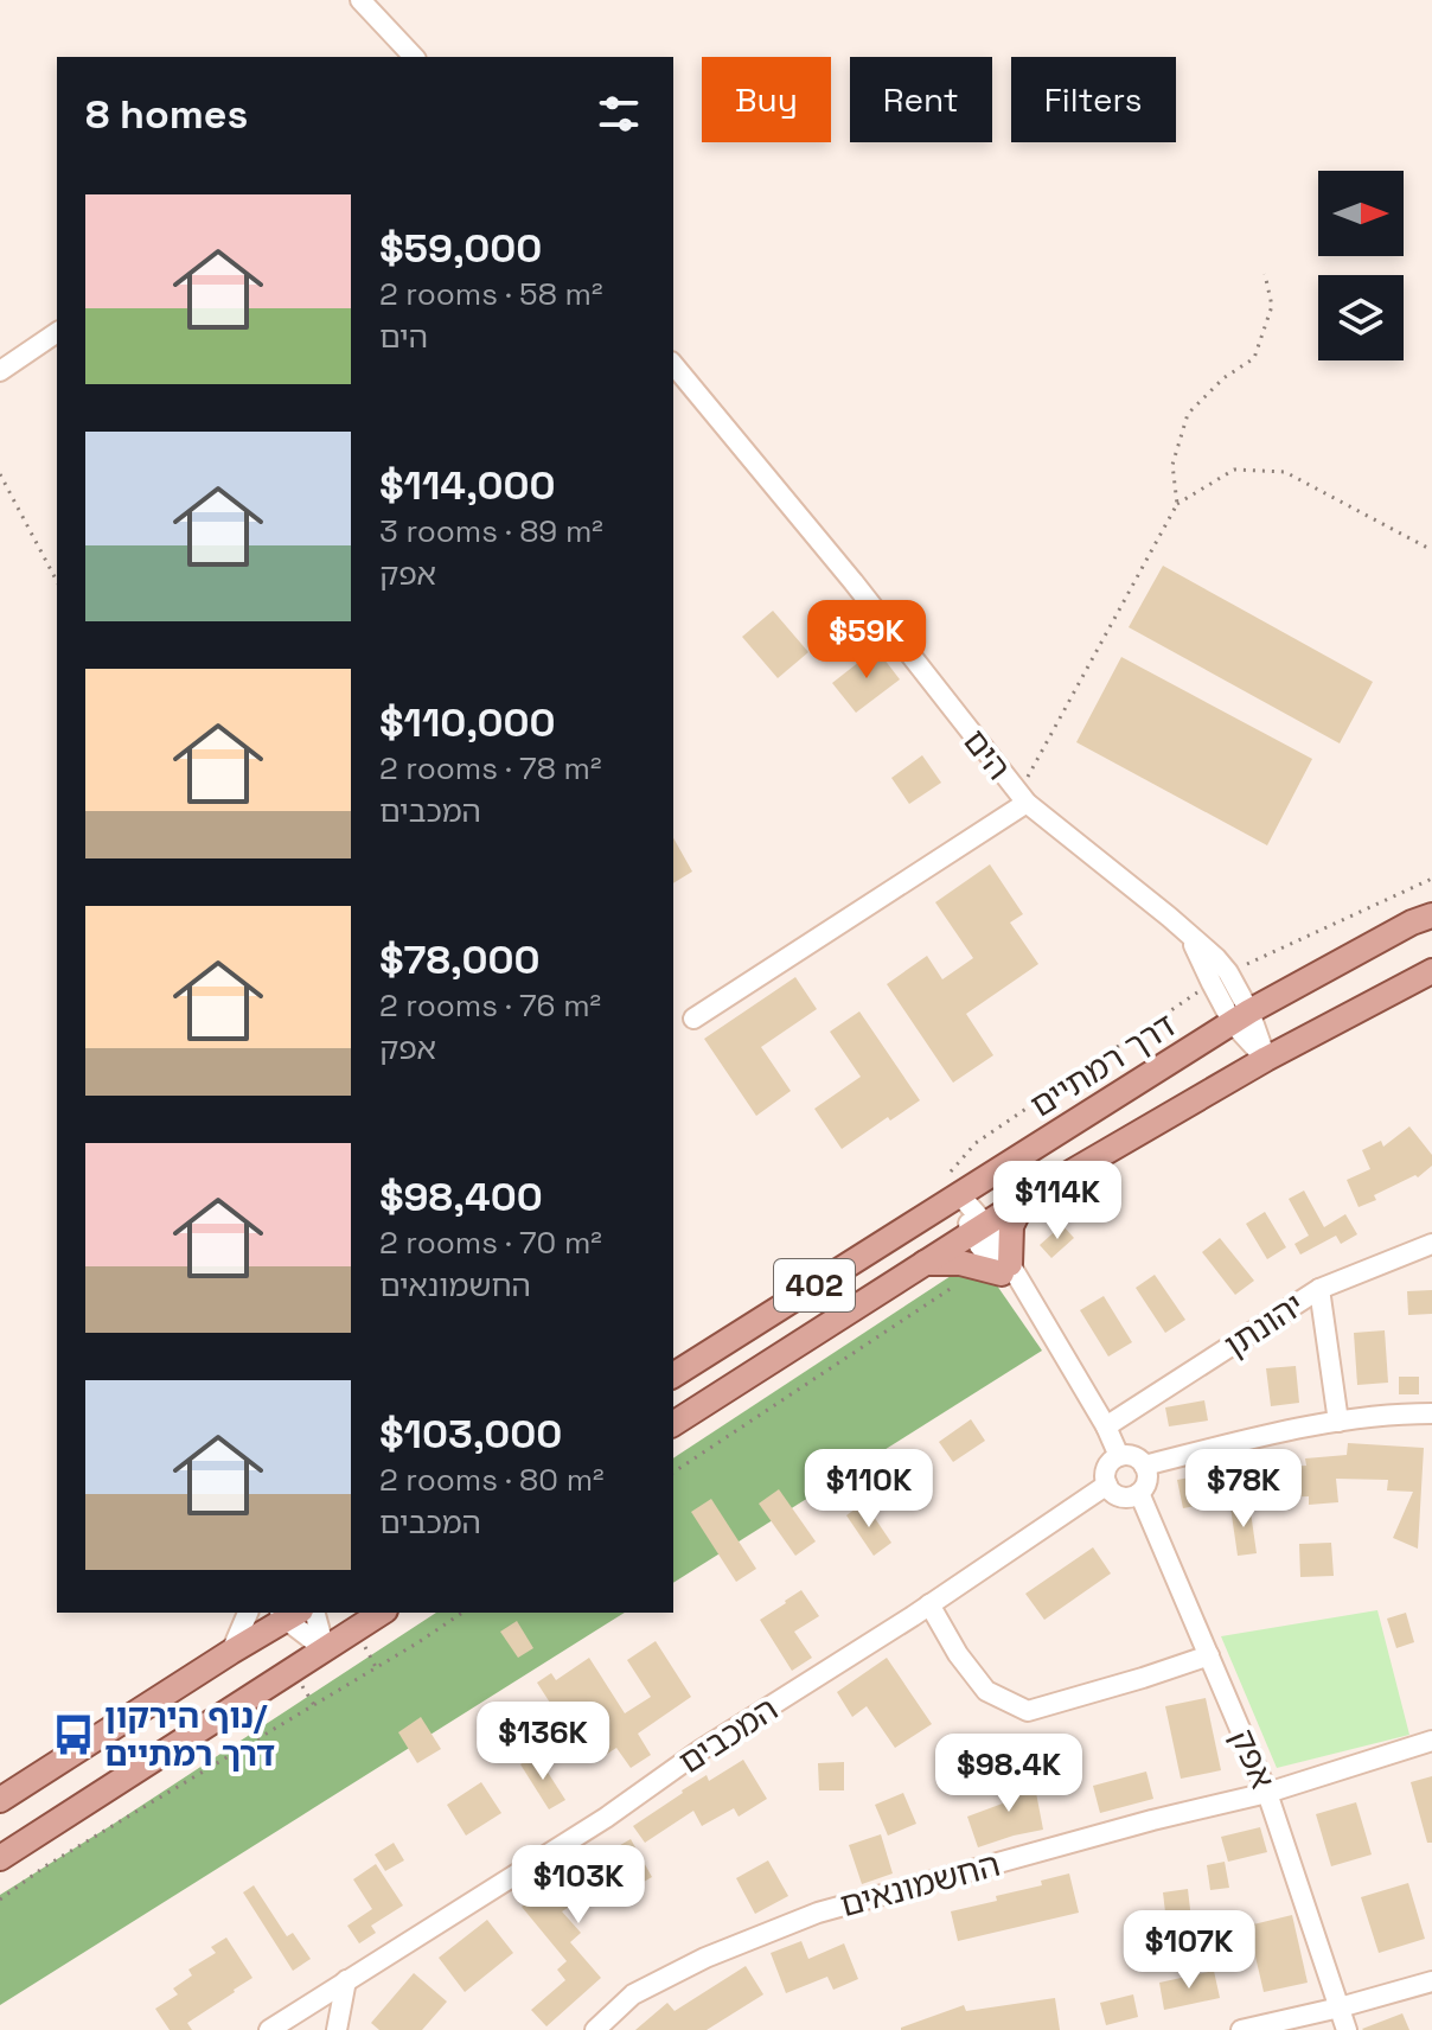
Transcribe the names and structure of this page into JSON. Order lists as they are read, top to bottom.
{
  "streets": {
    "main road": ["דרך רמתיים", "402"],
    "street": [
      "הים",
      "יהונתן",
      "המכבים",
      "אפק",
      "החשמונאים"
    ]
  },
  "crossings": [
    ["הים", "דרך רמתיים"],
    ["הים", "402"],
    ["המכבים", "אפק"],
    ["אפק", "החשמונאים"]
  ],
  "places": {
    "bus stop": ["נוף הירקון/ דרך רמתיים"]
  },
  "north": "right",
  "page": {
    "chip": ["Buy", "Rent", "Filters"],
    "heading": "8 homes",
    "list": [
      {
        "name": "$59,000",
        "note": "2 rooms · 58 m² · הים"
      },
      {
        "name": "$114,000",
        "note": "3 rooms · 89 m² · אפק"
      },
      {
        "name": "$110,000",
        "note": "2 rooms · 78 m² · המכבים"
      },
      {
        "name": "$78,000",
        "note": "2 rooms · 76 m² · אפק"
      },
      {
        "name": "$98,400",
        "note": "2 rooms · 70 m² · החשמונאים"
      },
      {
        "name": "$103,000",
        "note": "2 rooms · 80 m² · המכבים"
      }
    ],
    "price": [
      "$59K",
      "$114K",
      "$110K",
      "$78K",
      "$136K",
      "$98.4K",
      "$103K",
      "$107K"
    ]
  }
}
